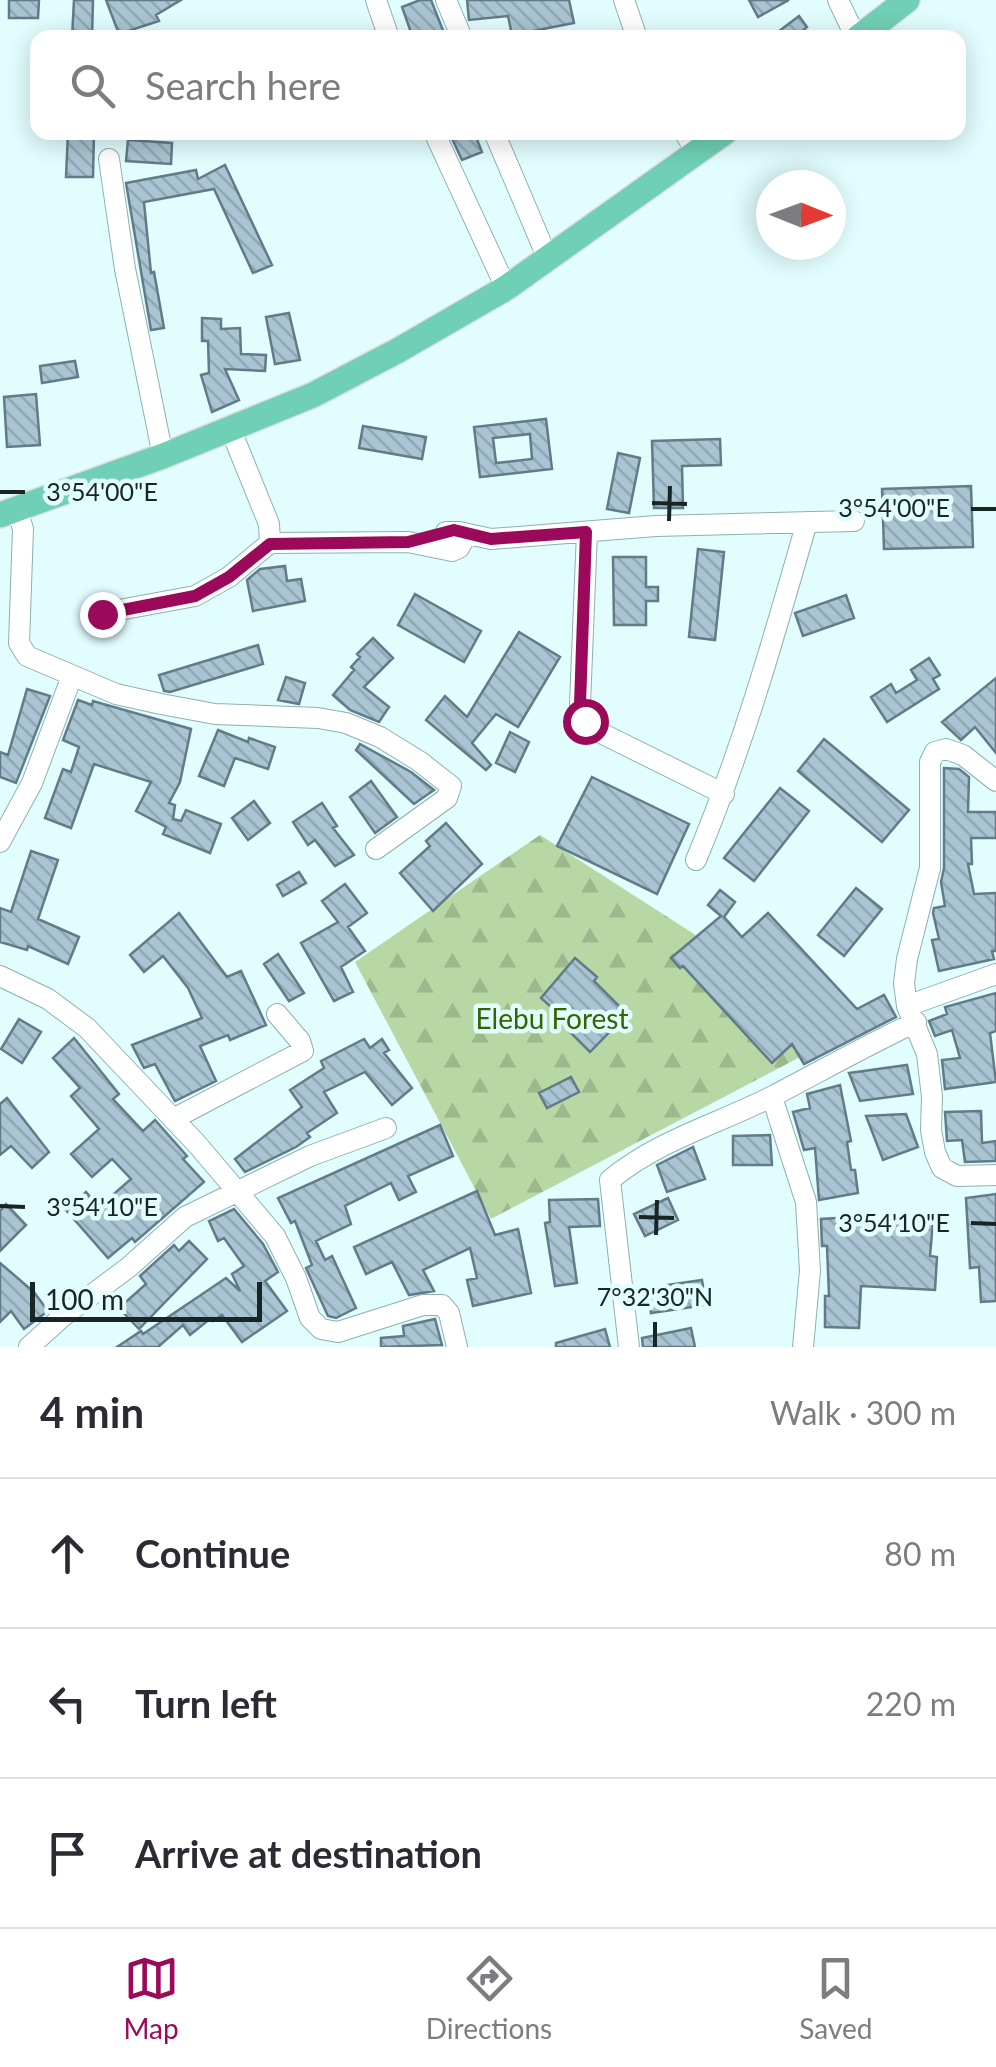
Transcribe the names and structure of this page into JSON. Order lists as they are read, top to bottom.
{
  "parks": ["Elebu Forest"],
  "scale_bar": "100 m",
  "north": "right",
  "page": {
    "search": "Search here",
    "scale": "100 m",
    "heading": ["4 min", "Walk · 300 m"],
    "list": [
      ["Continue", "80 m"],
      ["Turn left", "220 m"],
      "Arrive at destination"
    ],
    "nav": ["Map", "Directions", "Saved"]
  },
  "coordinates": ["3°54'00\"E", "3°54'10\"E", "7°32'30\"N"]
}
